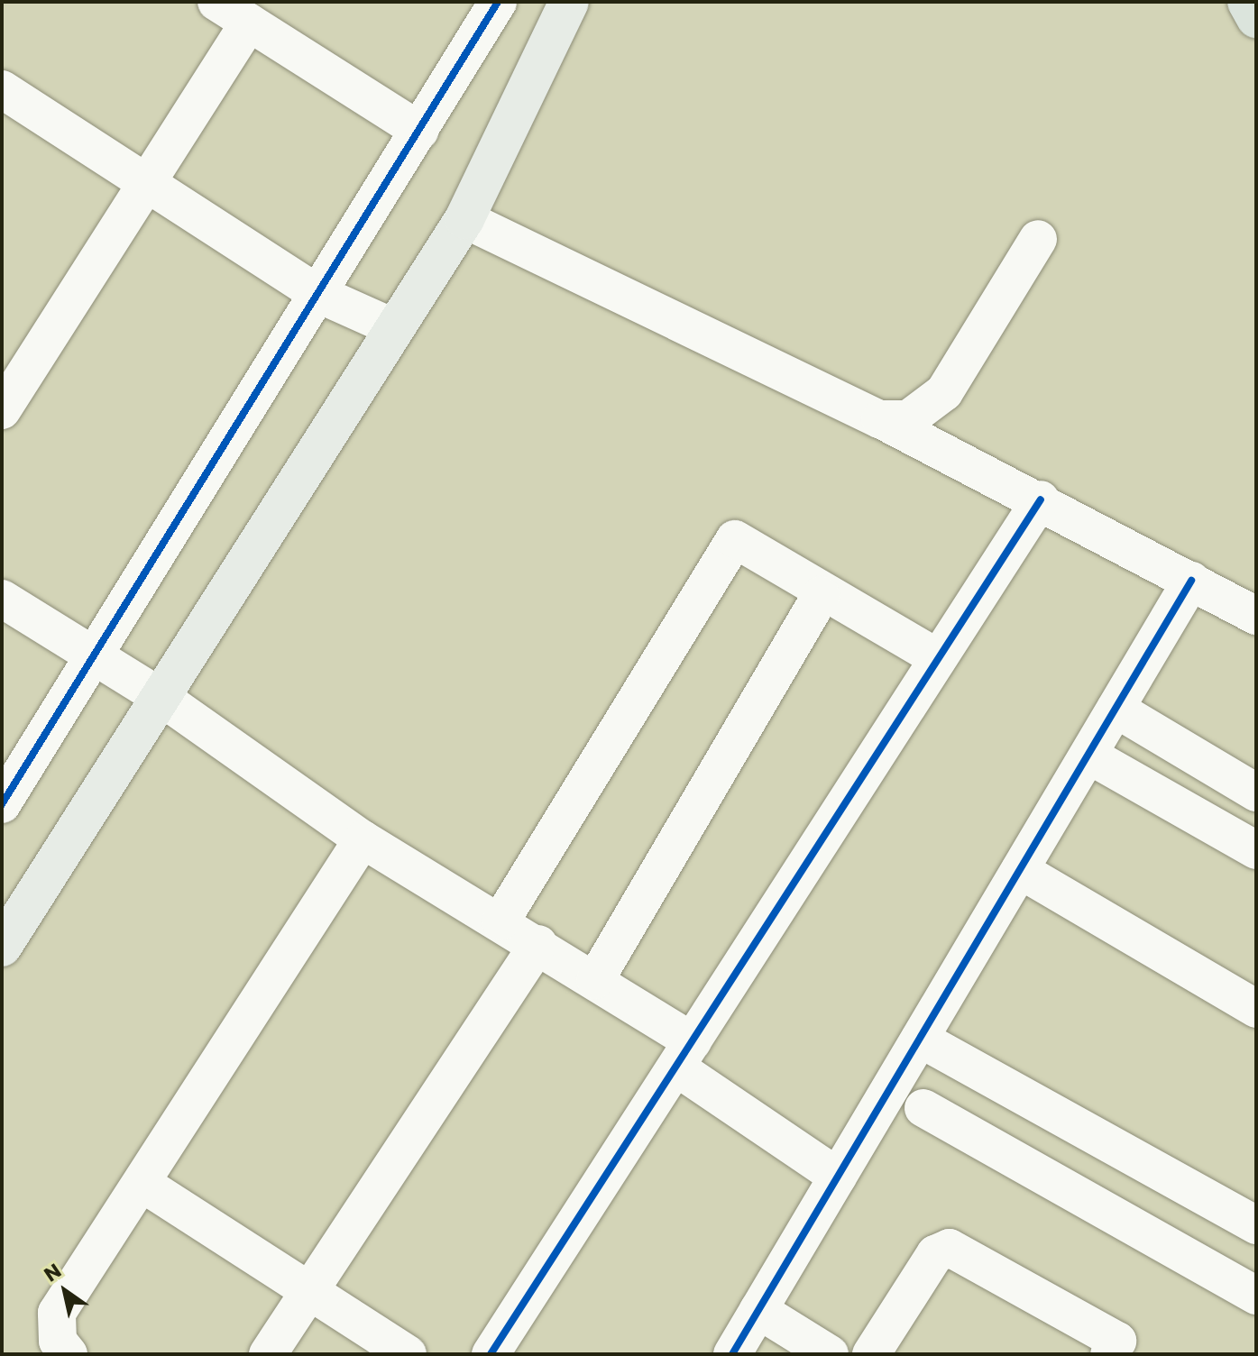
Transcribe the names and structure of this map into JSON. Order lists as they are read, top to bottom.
{
  "north": "top left"
}
